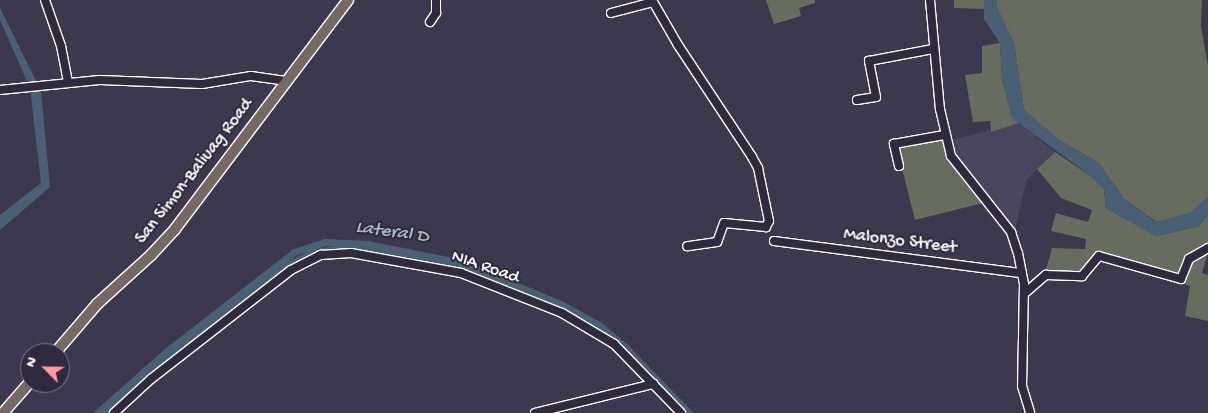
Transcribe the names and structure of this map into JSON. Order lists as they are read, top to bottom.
{
  "streets": {
    "main road": ["San Simon-Baliuag Road"],
    "street": ["Malonzo Street", "NIA Road"]
  },
  "water": ["Lateral D"],
  "north": "top left"
}
